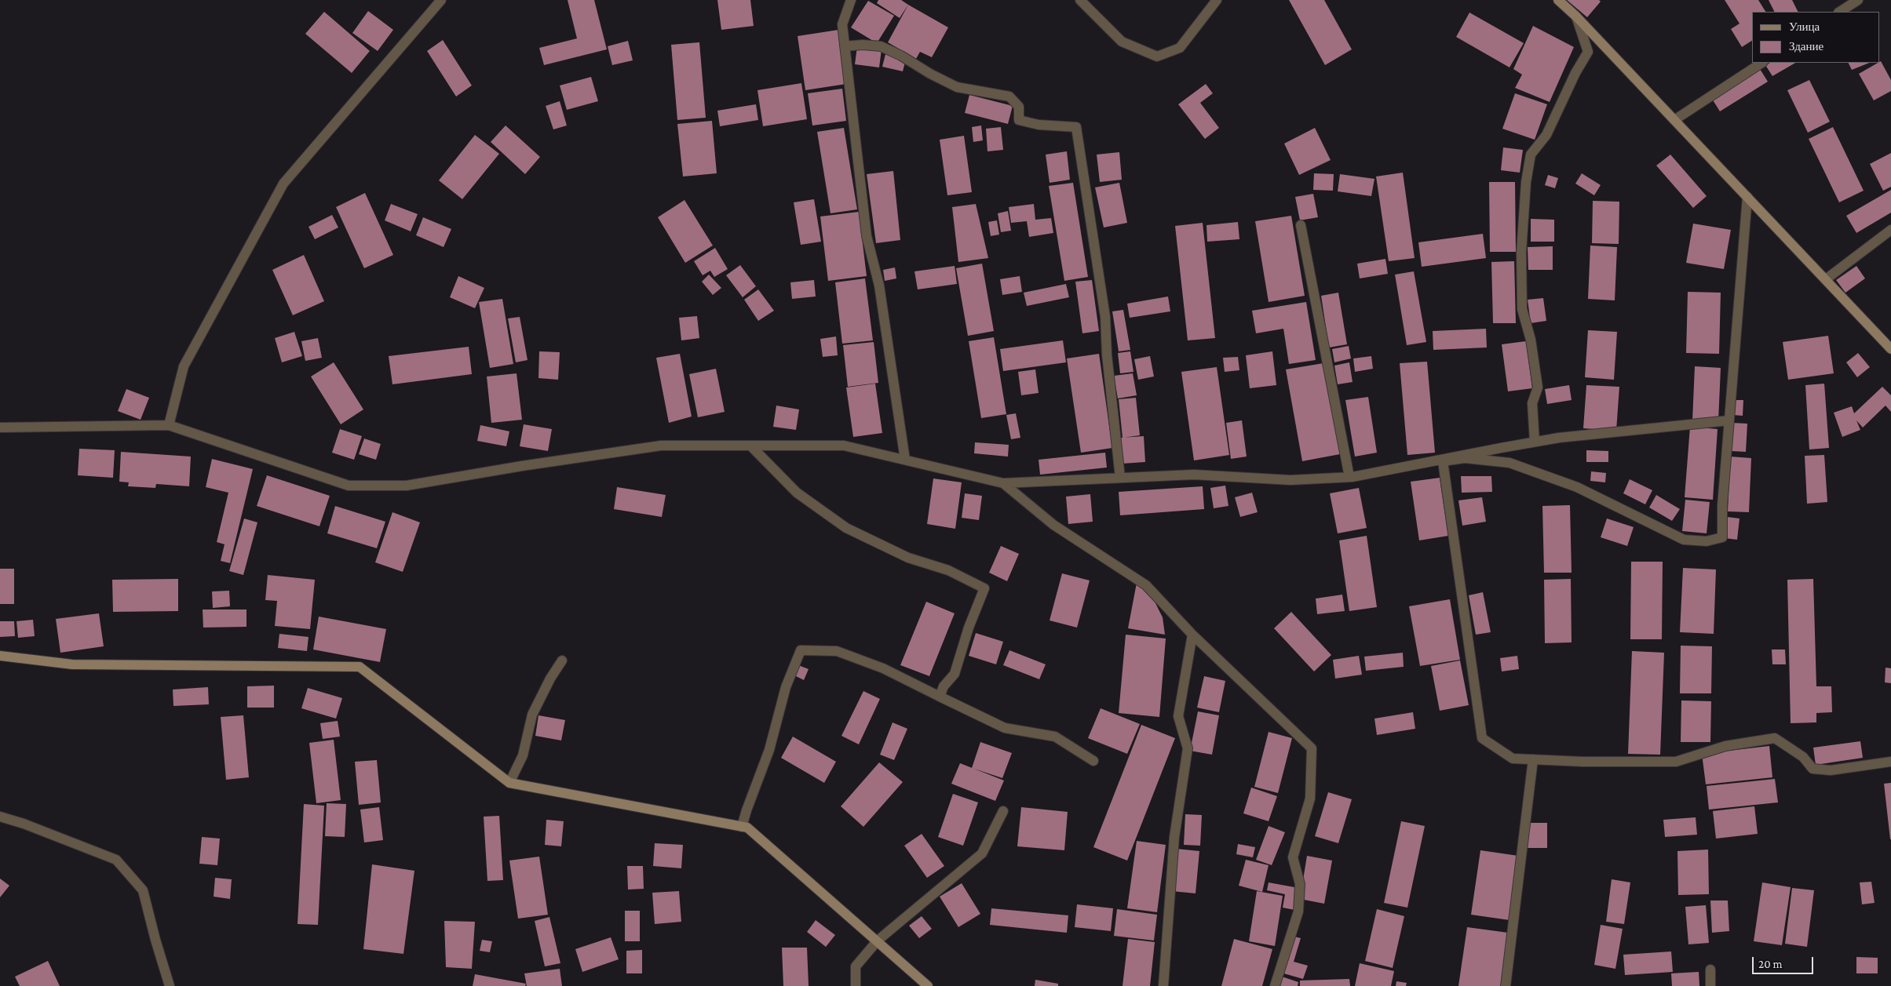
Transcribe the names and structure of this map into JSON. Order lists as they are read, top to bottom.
{
  "legend": ["Улица", "Здание"],
  "scale_bar": "20 m"
}
